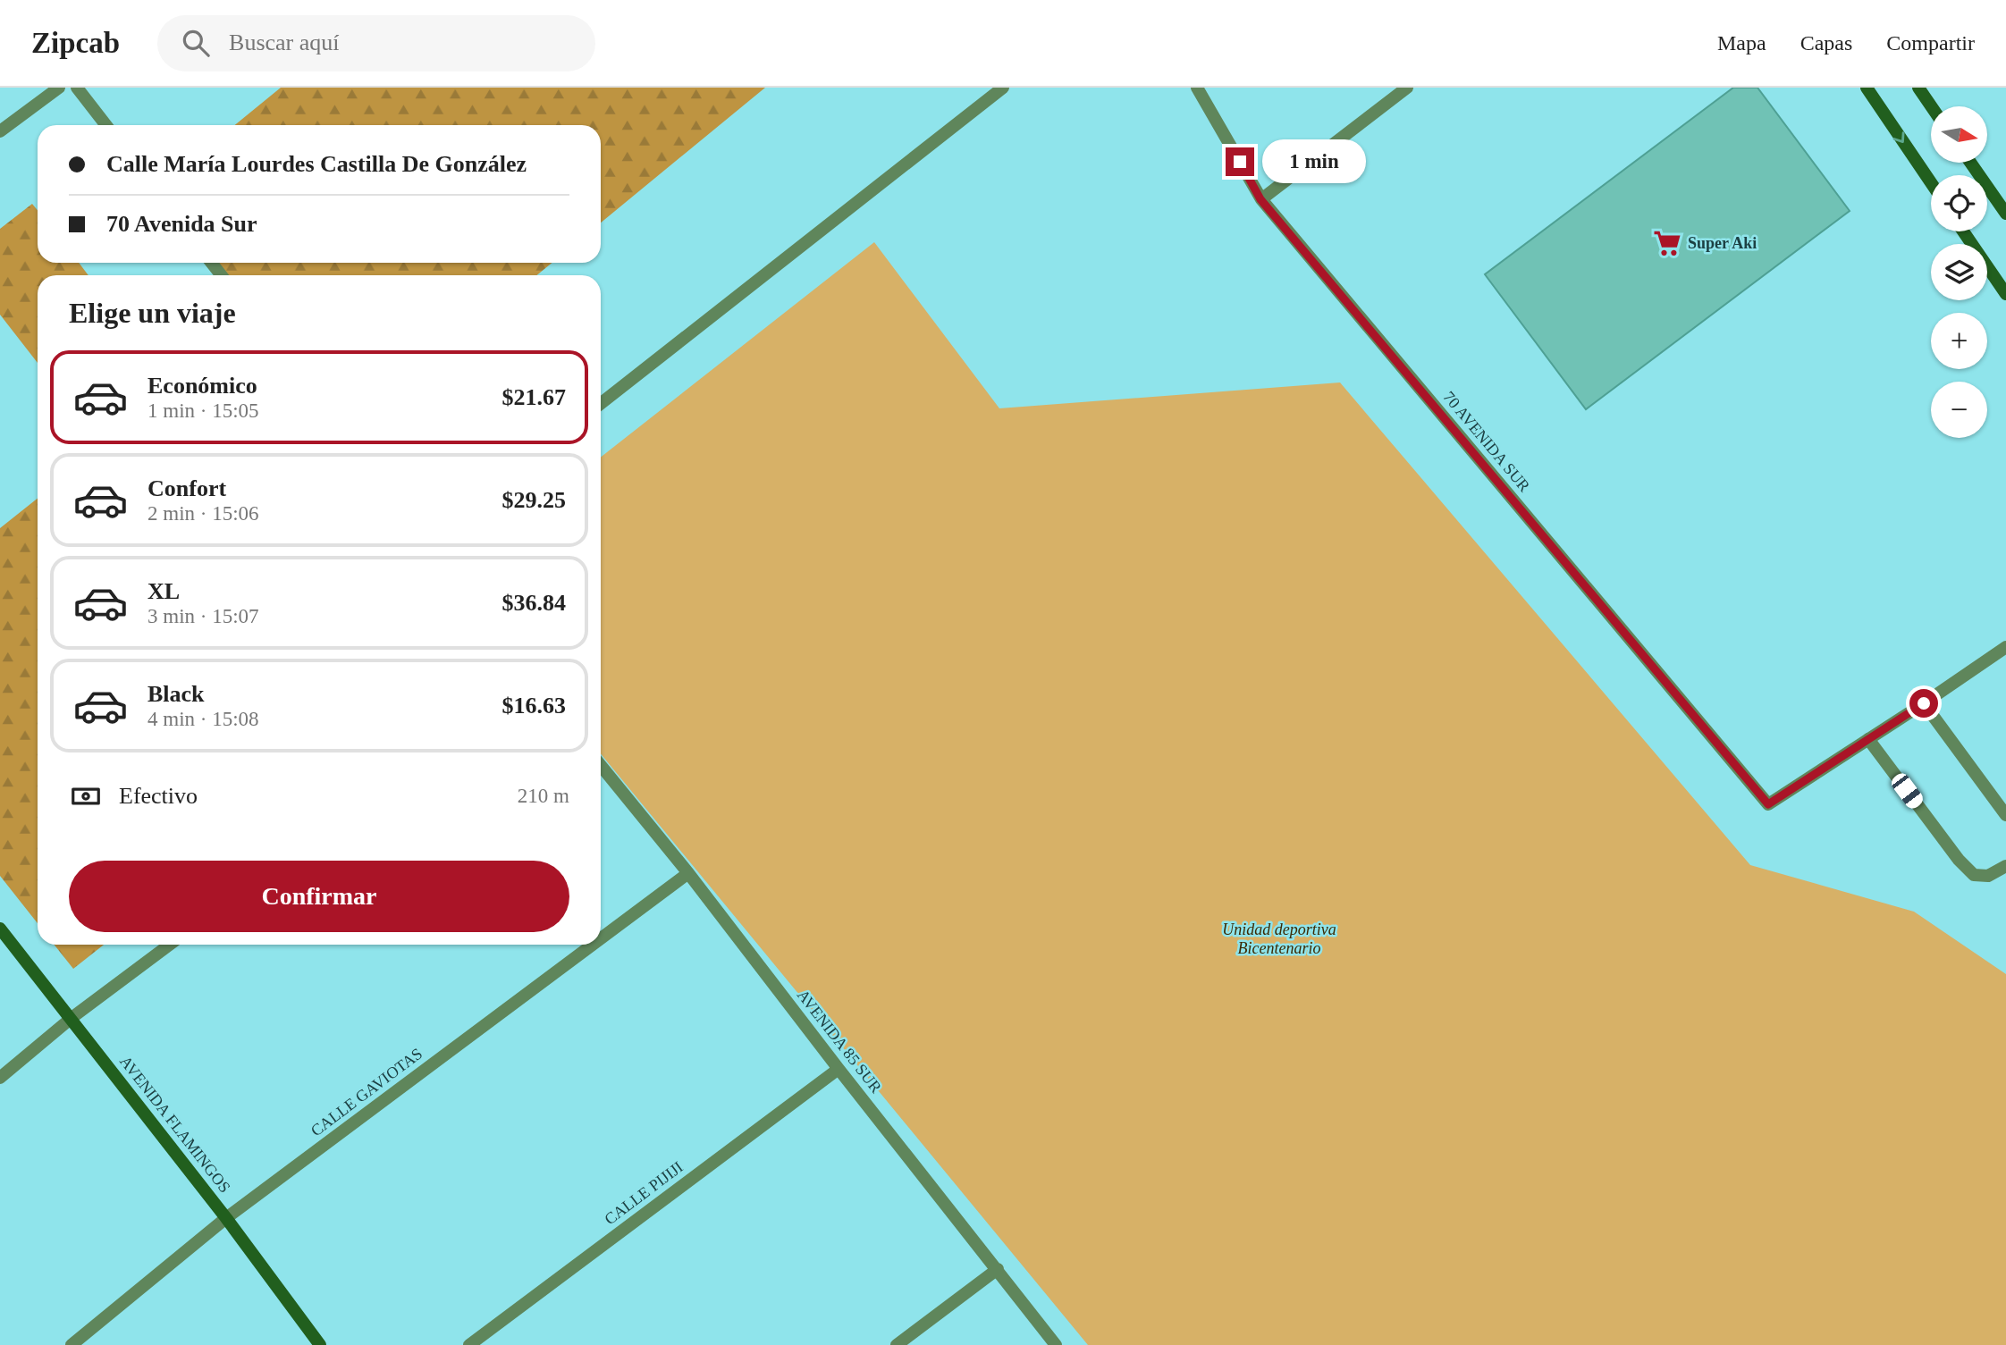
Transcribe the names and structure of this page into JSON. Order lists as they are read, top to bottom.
{
  "streets": {
    "street": [
      "70 AVENIDA SUR",
      "AVENIDA 85 SUR",
      "CALLE GAVIOTAS",
      "AVENIDA FLAMINGOS",
      "CALLE PIJIJI"
    ]
  },
  "crossings": [
    ["AVENIDA 85 SUR", "CALLE GAVIOTAS"],
    ["AVENIDA 85 SUR", "CALLE PIJIJI"],
    ["CALLE GAVIOTAS", "AVENIDA FLAMINGOS"]
  ],
  "parks": ["Unidad deportiva Bicentenario"],
  "places": {
    "supermarket": ["Super Aki"]
  },
  "north": "right",
  "page": {
    "header": "Zipcab",
    "search": "Buscar aquí",
    "nav": ["Mapa", "Capas", "Compartir"],
    "map_buttons": ["+", "−"],
    "banner": ["Calle María Lourdes Castilla De González", "70 Avenida Sur"],
    "bubble": "1 min",
    "heading": "Elige un viaje",
    "list": [
      {
        "name": "Económico",
        "note": "1 min · 15:05",
        "value": "$21.67"
      },
      {
        "name": "Confort",
        "note": "2 min · 15:06",
        "value": "$29.25"
      },
      {
        "name": "XL",
        "note": "3 min · 15:07",
        "value": "$36.84"
      },
      {
        "name": "Black",
        "note": "4 min · 15:08",
        "value": "$16.63"
      }
    ],
    "pay": ["Efectivo", "210 m"],
    "buttons": "Confirmar"
  }
}
